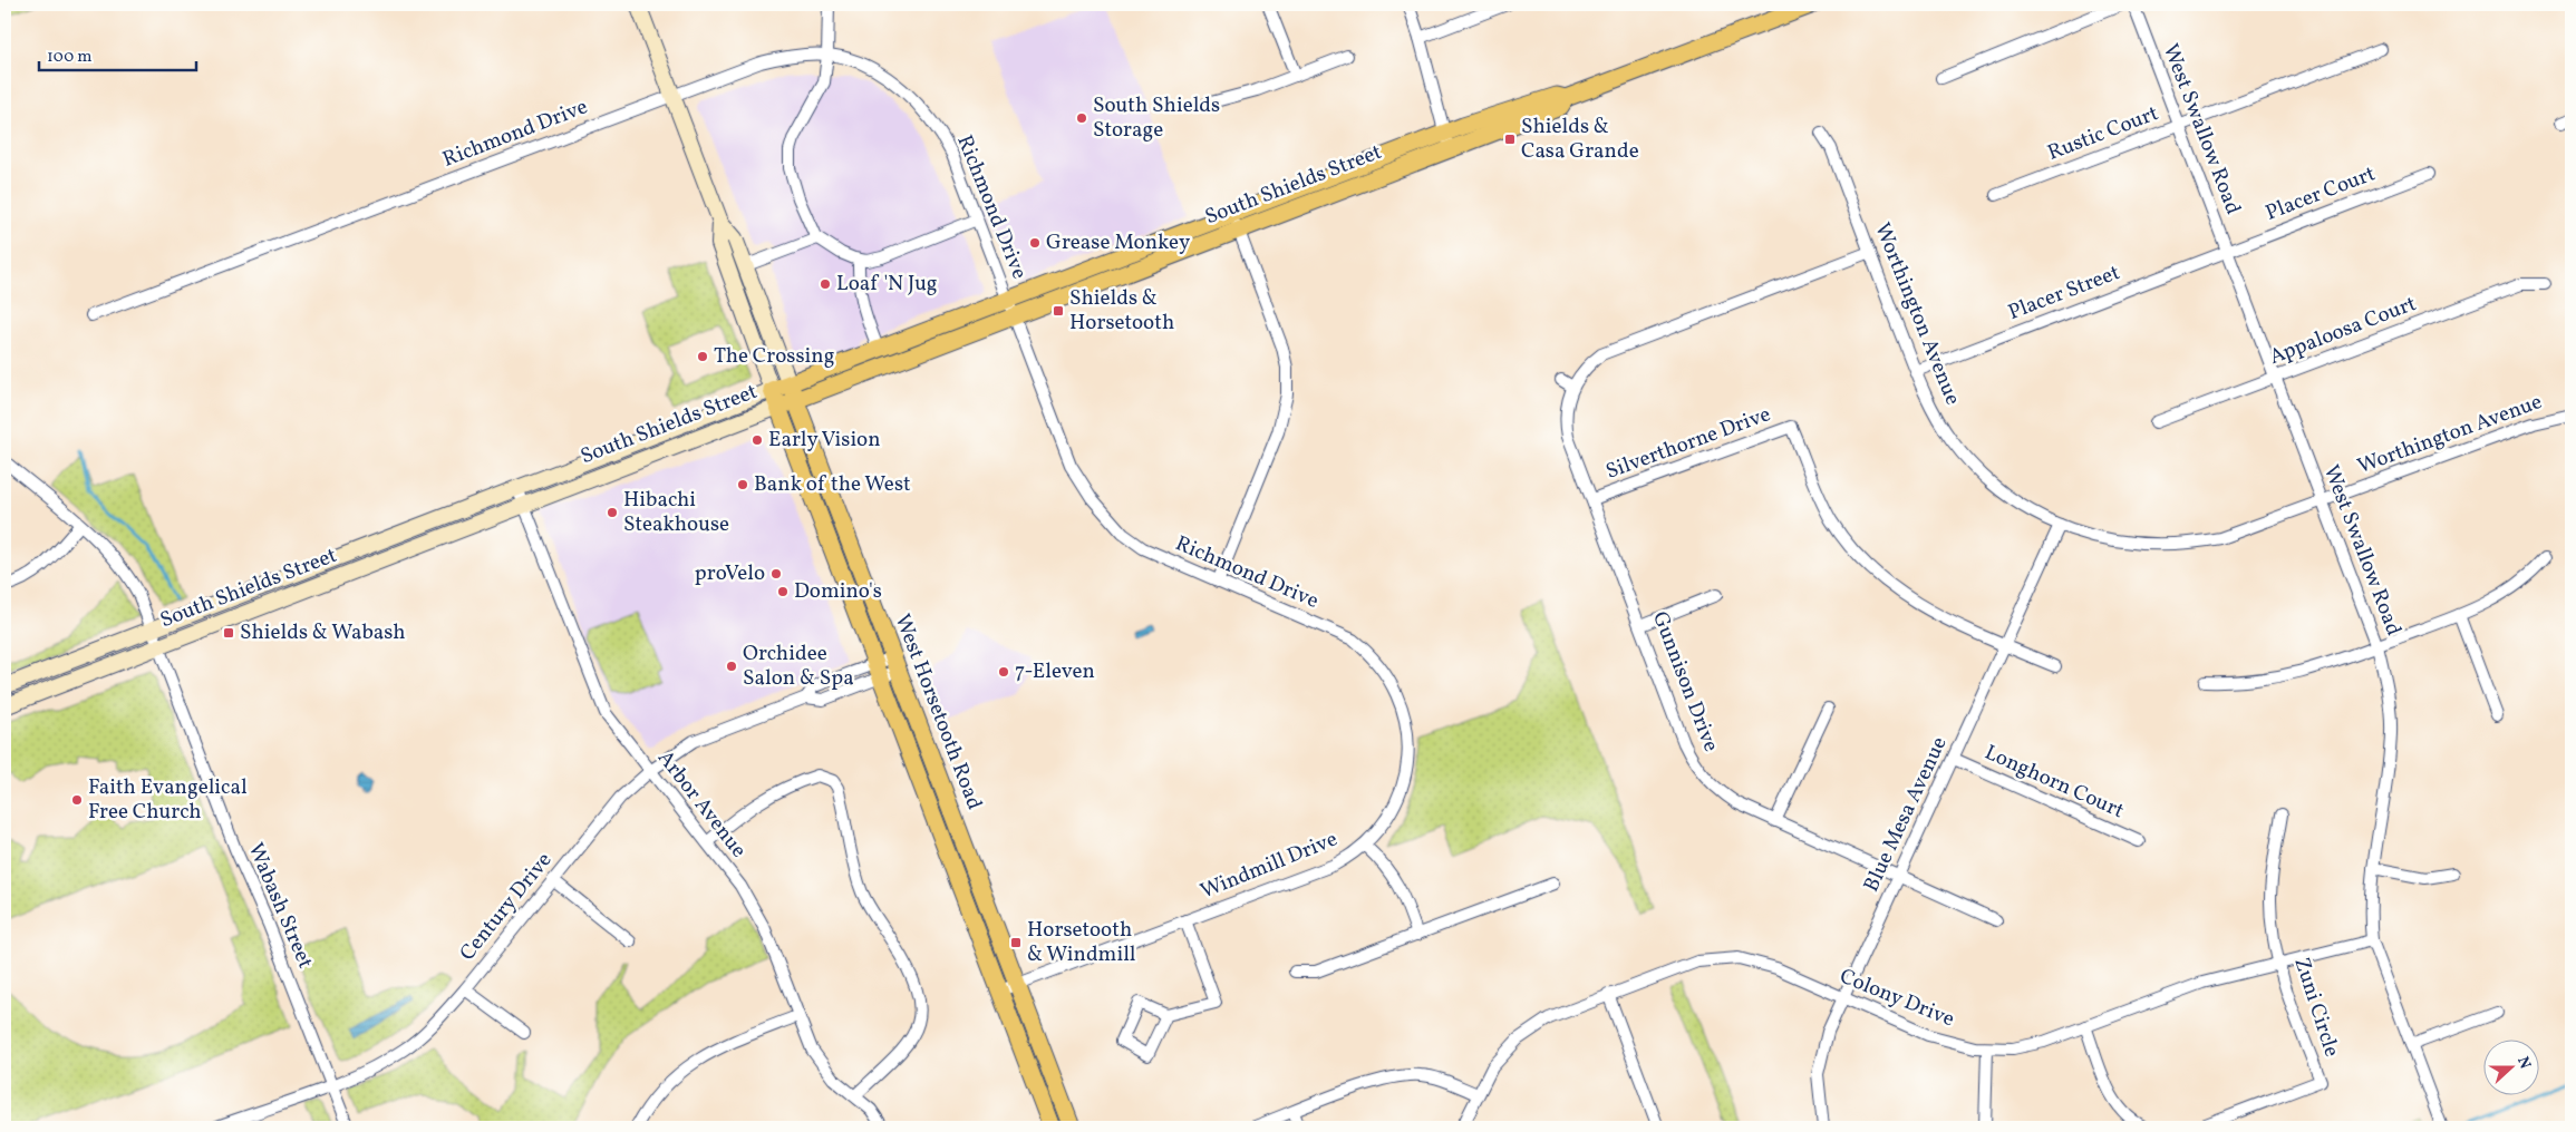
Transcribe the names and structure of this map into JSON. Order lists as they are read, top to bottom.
{
  "streets": {
    "main road": ["South Shields Street", "West Horsetooth Road"],
    "street": [
      "West Swallow Road",
      "Richmond Drive",
      "Rustic Court",
      "Placer Court",
      "Placer Street",
      "Worthington Avenue",
      "Appaloosa Court",
      "Silverthorne Drive",
      "Gunnison Drive",
      "Longhorn Court",
      "Arbor Avenue",
      "Blue Mesa Avenue",
      "Windmill Drive",
      "Wabash Street",
      "Century Drive",
      "Colony Drive",
      "Zuni Circle"
    ]
  },
  "crossings": [
    ["West Swallow Road", "Rustic Court"],
    ["West Swallow Road", "Placer Court"],
    ["West Swallow Road", "Placer Street"],
    ["West Swallow Road", "Worthington Avenue"],
    ["West Swallow Road", "Appaloosa Court"],
    ["West Swallow Road", "Colony Drive"],
    ["Richmond Drive", "South Shields Street"],
    ["Richmond Drive", "West Horsetooth Road"],
    ["Richmond Drive", "Windmill Drive"],
    ["South Shields Street", "West Horsetooth Road"],
    ["South Shields Street", "Arbor Avenue"],
    ["South Shields Street", "Wabash Street"],
    ["Placer Court", "Placer Street"],
    ["Placer Street", "Worthington Avenue"],
    ["Worthington Avenue", "Gunnison Drive"],
    ["Worthington Avenue", "Blue Mesa Avenue"],
    ["Silverthorne Drive", "Gunnison Drive"],
    ["Silverthorne Drive", "Blue Mesa Avenue"],
    ["Gunnison Drive", "Blue Mesa Avenue"],
    ["West Horsetooth Road", "Windmill Drive"],
    ["West Horsetooth Road", "Century Drive"],
    ["Longhorn Court", "Blue Mesa Avenue"],
    ["Arbor Avenue", "Century Drive"],
    ["Blue Mesa Avenue", "Colony Drive"],
    ["Wabash Street", "Century Drive"],
    ["Colony Drive", "Zuni Circle"]
  ],
  "places": {
    "other": [
      "South Shields Storage",
      "Grease Monkey",
      "Loaf 'N Jug",
      "The Crossing",
      "Early Vision",
      "Bank of the West",
      "Hibachi Steakhouse",
      "proVelo",
      "Domino's",
      "Orchidee Salon & Spa",
      "7-Eleven",
      "Faith Evangelical Free Church"
    ],
    "transit": [
      "Shields & Casa Grande",
      "Shields & Horsetooth",
      "Shields & Wabash",
      "Horsetooth & Windmill"
    ]
  },
  "scale_bar": "100 m",
  "north": "right"
}
